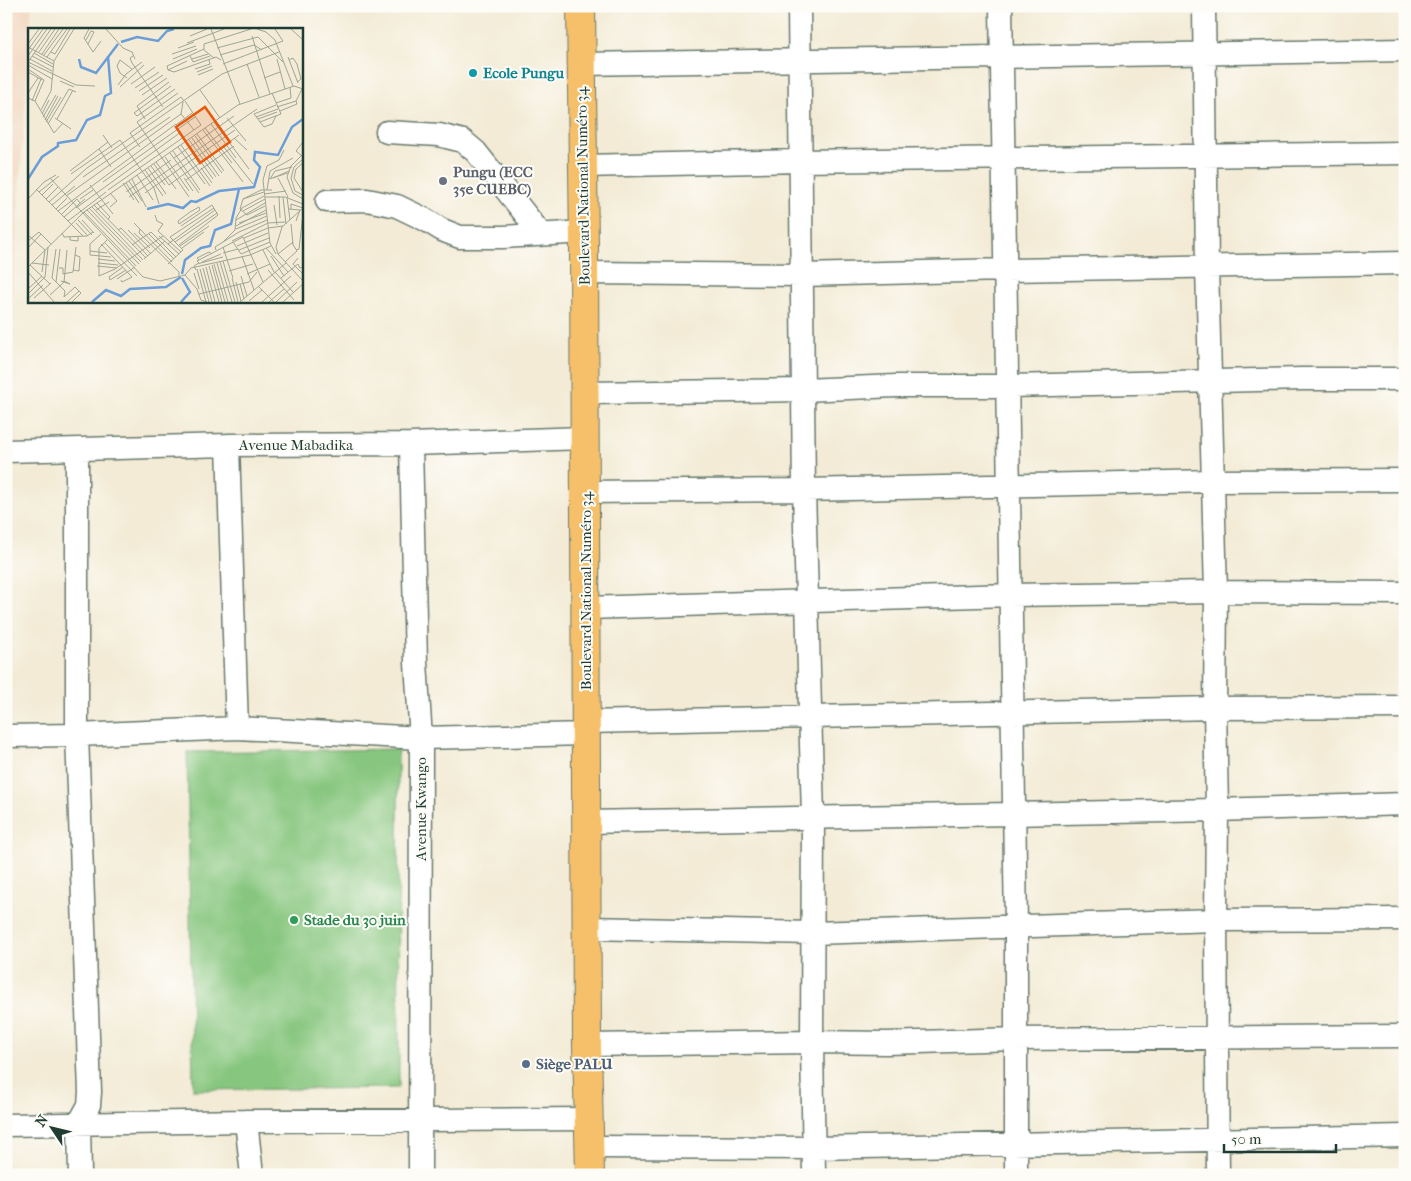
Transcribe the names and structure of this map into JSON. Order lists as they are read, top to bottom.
{
  "streets": {
    "main road": ["Boulevard National Numéro 34"],
    "street": ["Avenue Mabadika", "Avenue Kwango"]
  },
  "crossings": [
    ["Boulevard National Numéro 34", "Avenue Mabadika"],
    ["Avenue Mabadika", "Avenue Kwango"]
  ],
  "places": [
    "Ecole Pungu",
    "Pungu (ECC 35e CUEBC)",
    "Stade du 30 juin",
    "Siège PALU"
  ],
  "scale_bar": "50 m",
  "north": "top left"
}
